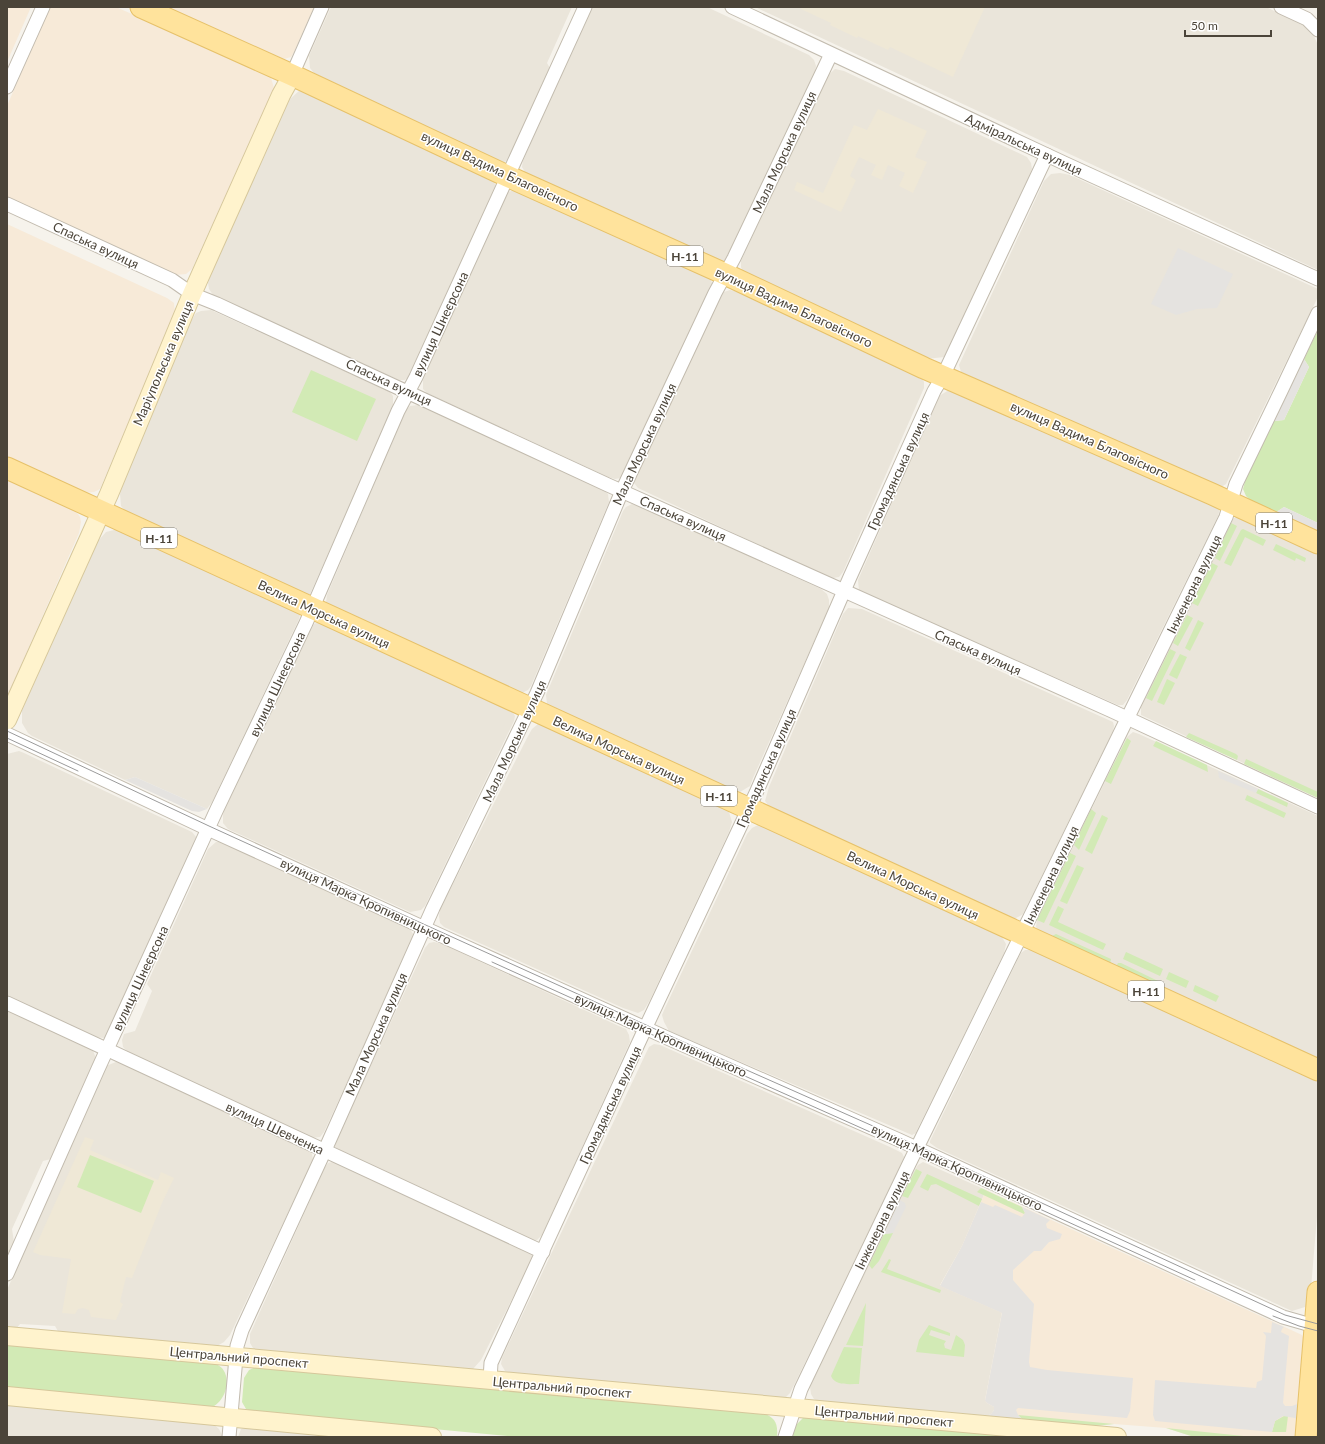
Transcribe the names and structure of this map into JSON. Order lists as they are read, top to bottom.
{
  "streets": {
    "main road": [
      "вулиця Вадима Благовісного",
      "Н-11",
      "Маріупольська вулиця",
      "Велика Морська вулиця",
      "Центральний проспект"
    ],
    "street": [
      "Адміральська вулиця",
      "Мала Морська вулиця",
      "Спаська вулиця",
      "вулиця Шнеєрсона",
      "Громадянська вулиця",
      "Інженерна вулиця",
      "вулиця Марка Кропивницького",
      "вулиця Шевченка"
    ]
  },
  "crossings": [
    ["Адміральська вулиця", "Мала Морська вулиця"],
    ["Адміральська вулиця", "Громадянська вулиця"],
    ["Мала Морська вулиця", "вулиця Вадима Благовісного"],
    ["Мала Морська вулиця", "Спаська вулиця"],
    ["Мала Морська вулиця", "Велика Морська вулиця"],
    ["Мала Морська вулиця", "вулиця Марка Кропивницького"],
    ["Мала Морська вулиця", "вулиця Шевченка"],
    ["Мала Морська вулиця", "Центральний проспект"],
    ["вулиця Вадима Благовісного", "вулиця Шнеєрсона"],
    ["вулиця Вадима Благовісного", "Маріупольська вулиця"],
    ["вулиця Вадима Благовісного", "Громадянська вулиця"],
    ["вулиця Вадима Благовісного", "Інженерна вулиця"],
    ["Спаська вулиця", "вулиця Шнеєрсона"],
    ["Спаська вулиця", "Маріупольська вулиця"],
    ["Спаська вулиця", "Громадянська вулиця"],
    ["Спаська вулиця", "Інженерна вулиця"],
    ["вулиця Шнеєрсона", "Велика Морська вулиця"],
    ["вулиця Шнеєрсона", "вулиця Марка Кропивницького"],
    ["вулиця Шнеєрсона", "вулиця Шевченка"],
    ["Маріупольська вулиця", "Велика Морська вулиця"],
    ["Громадянська вулиця", "Велика Морська вулиця"],
    ["Громадянська вулиця", "вулиця Марка Кропивницького"],
    ["Громадянська вулиця", "вулиця Шевченка"],
    ["Громадянська вулиця", "Центральний проспект"],
    ["Інженерна вулиця", "Велика Морська вулиця"],
    ["Інженерна вулиця", "вулиця Марка Кропивницького"],
    ["Інженерна вулиця", "Центральний проспект"]
  ],
  "scale_bar": "50 m"
}
